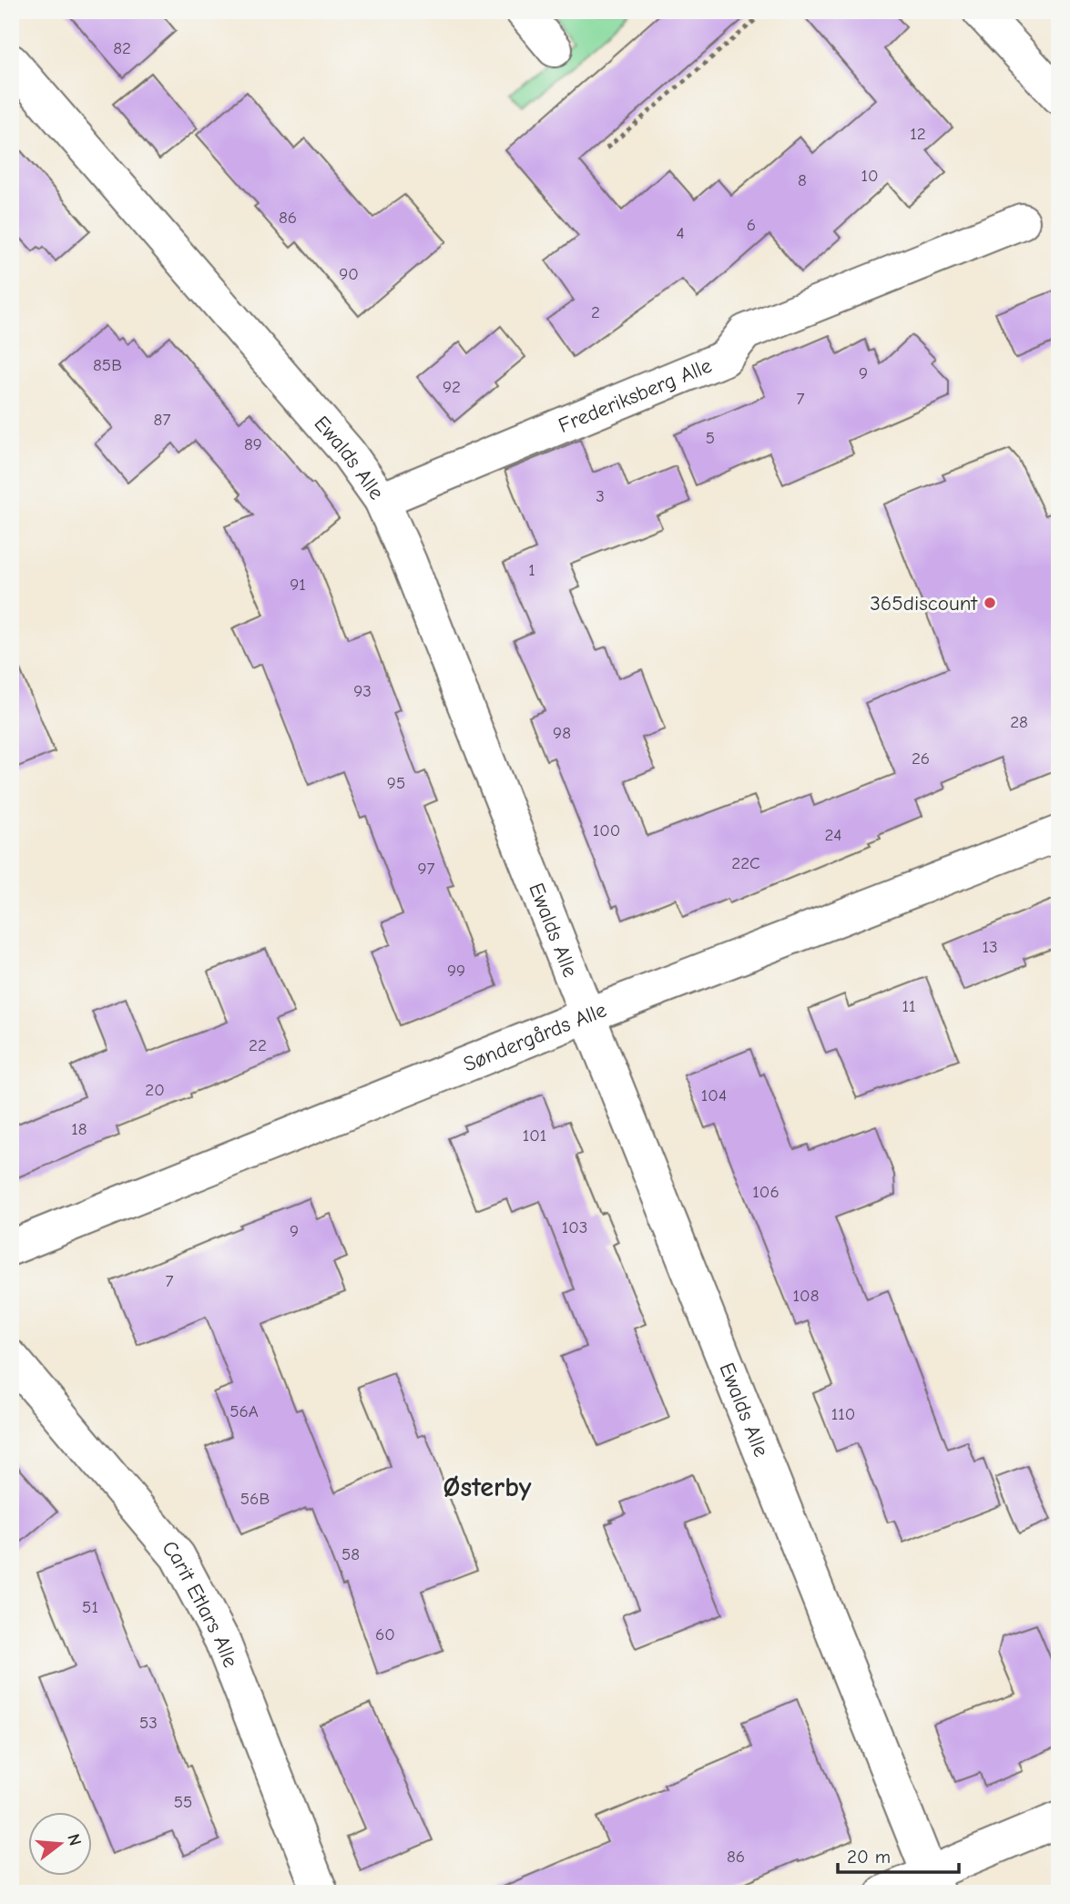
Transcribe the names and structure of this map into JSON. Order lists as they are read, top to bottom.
{
  "streets": {
    "street": [
      "Frederiksberg Alle",
      "Ewalds Alle",
      "Søndergårds Alle",
      "Carit Etlars Alle"
    ]
  },
  "crossings": [
    ["Frederiksberg Alle", "Ewalds Alle"],
    ["Ewalds Alle", "Søndergårds Alle"]
  ],
  "districts": ["Østerby"],
  "places": ["365discount"],
  "house_numbers": [
    "82",
    "12",
    "10",
    "8",
    "86",
    "6",
    "4",
    "90",
    "2",
    "85B",
    "9",
    "92",
    "7",
    "87",
    "5",
    "89",
    "3",
    "1",
    "91",
    "93",
    "28",
    "98",
    "26",
    "95",
    "100",
    "24",
    "22C",
    "97",
    "13",
    "99",
    "11",
    "22",
    "20",
    "104",
    "18",
    "101",
    "106",
    "103",
    "9",
    "7",
    "108",
    "56A",
    "110",
    "56B",
    "58",
    "51",
    "60",
    "53",
    "55",
    "86"
  ],
  "scale_bar": "20 m",
  "north": "right"
}
